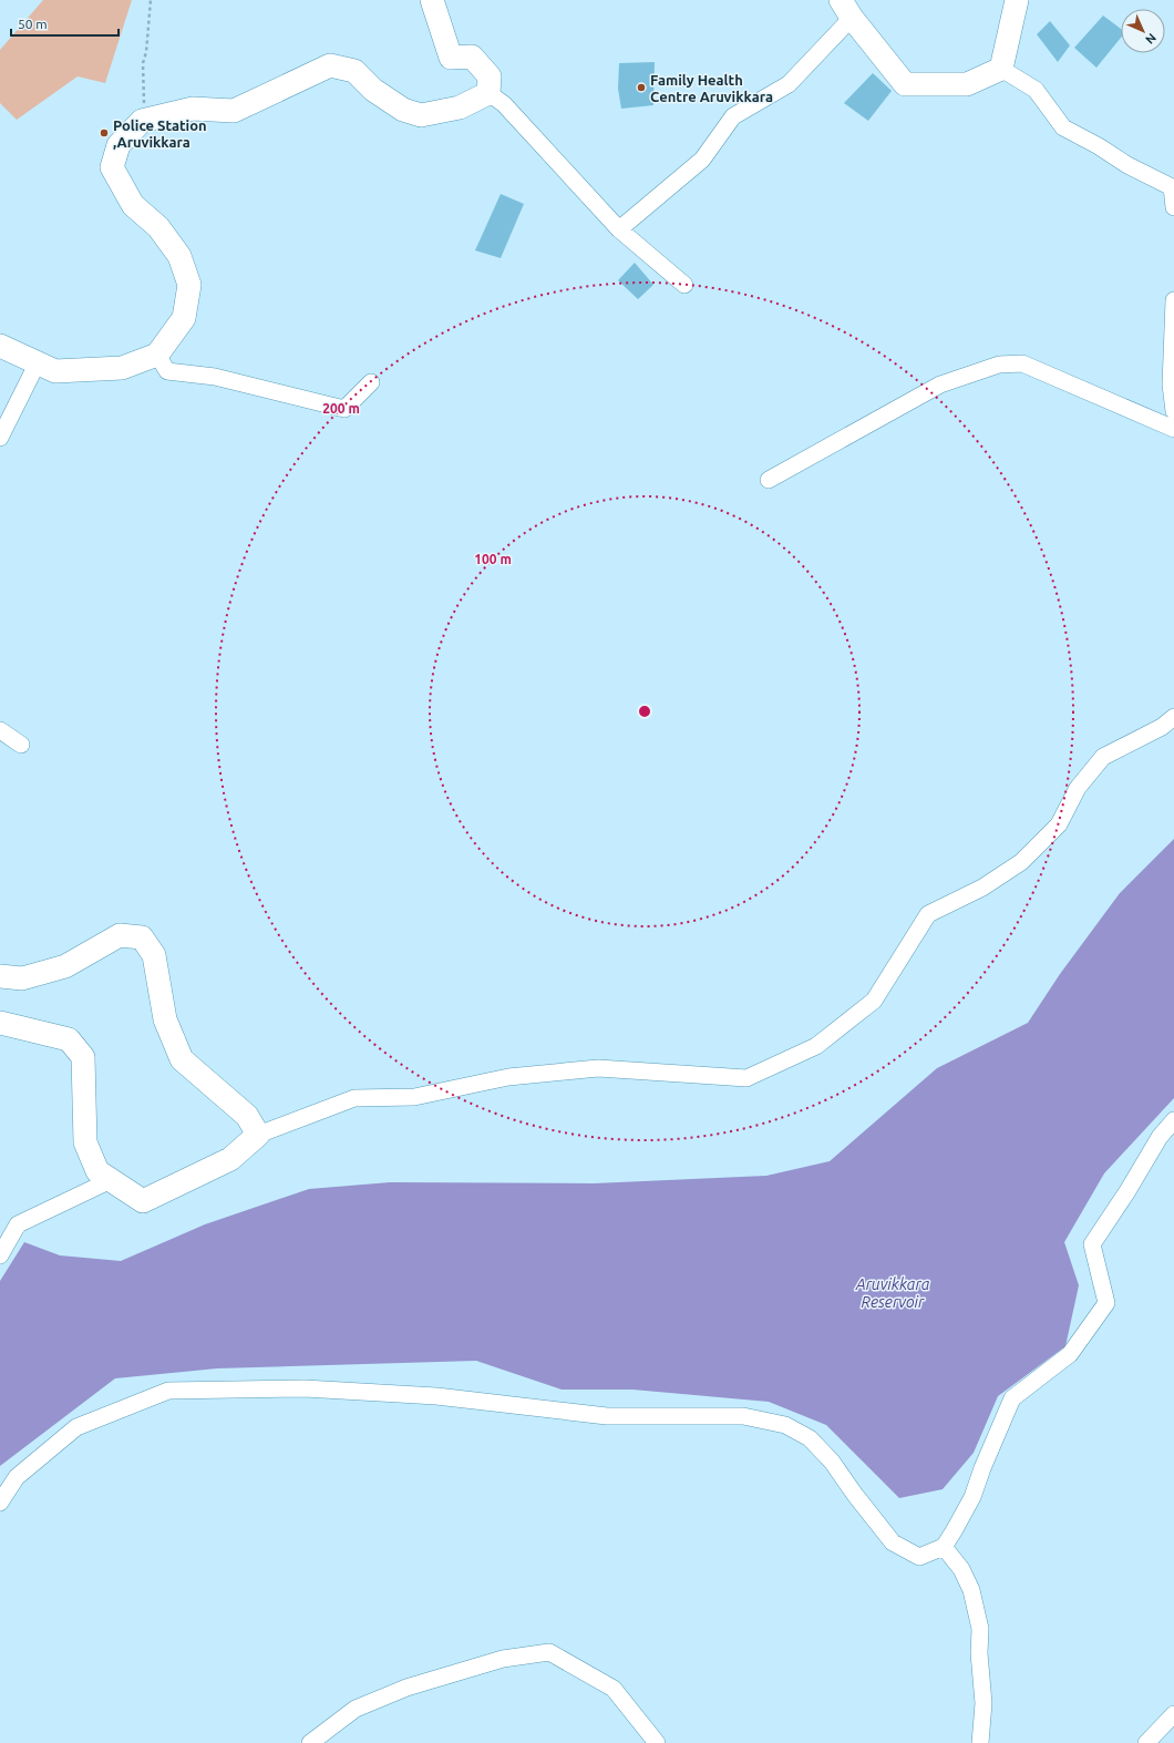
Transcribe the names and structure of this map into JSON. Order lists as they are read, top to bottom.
{
  "water": ["Aruvikkara Reservoir"],
  "places": ["Family Health Centre Aruvikkara", "Police Station ,Aruvikkara"],
  "scale_bar": "50 m",
  "north": "bottom right",
  "rings": ["200 m", "100 m"]
}
